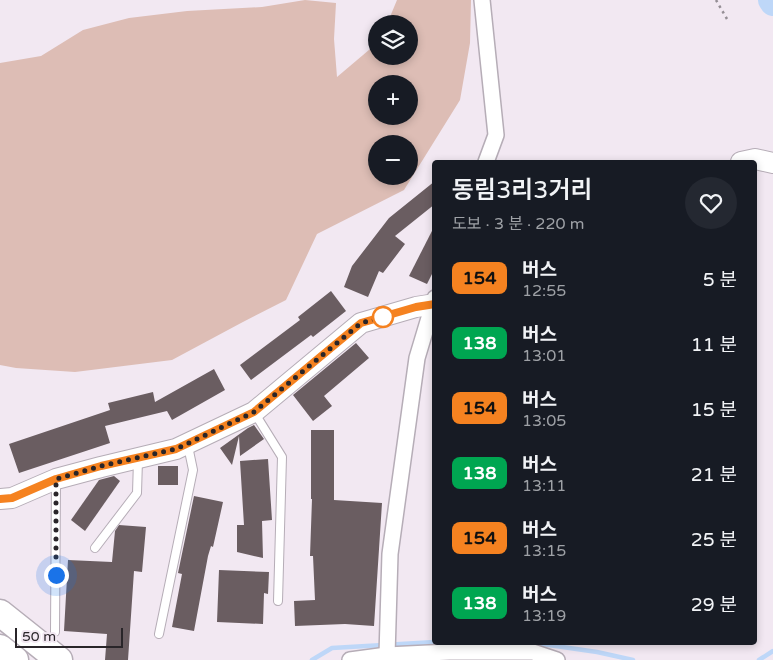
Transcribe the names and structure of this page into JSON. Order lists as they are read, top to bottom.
{
  "lines": ["bus line 154"],
  "scale_bar": "50 m",
  "page": {
    "map_buttons": ["+", "−"],
    "heading": ["동림3리3거리", "도보 · 3 분 · 220 m"],
    "list": [
      {
        "mark": "154",
        "name": "버스",
        "note": "12:55",
        "value": "5 분"
      },
      {
        "mark": "138",
        "name": "버스",
        "note": "13:01",
        "value": "11 분"
      },
      {
        "mark": "154",
        "name": "버스",
        "note": "13:05",
        "value": "15 분"
      },
      {
        "mark": "138",
        "name": "버스",
        "note": "13:11",
        "value": "21 분"
      },
      {
        "mark": "154",
        "name": "버스",
        "note": "13:15",
        "value": "25 분"
      },
      {
        "mark": "138",
        "name": "버스",
        "note": "13:19",
        "value": "29 분"
      }
    ],
    "scale": "50 m"
  }
}
